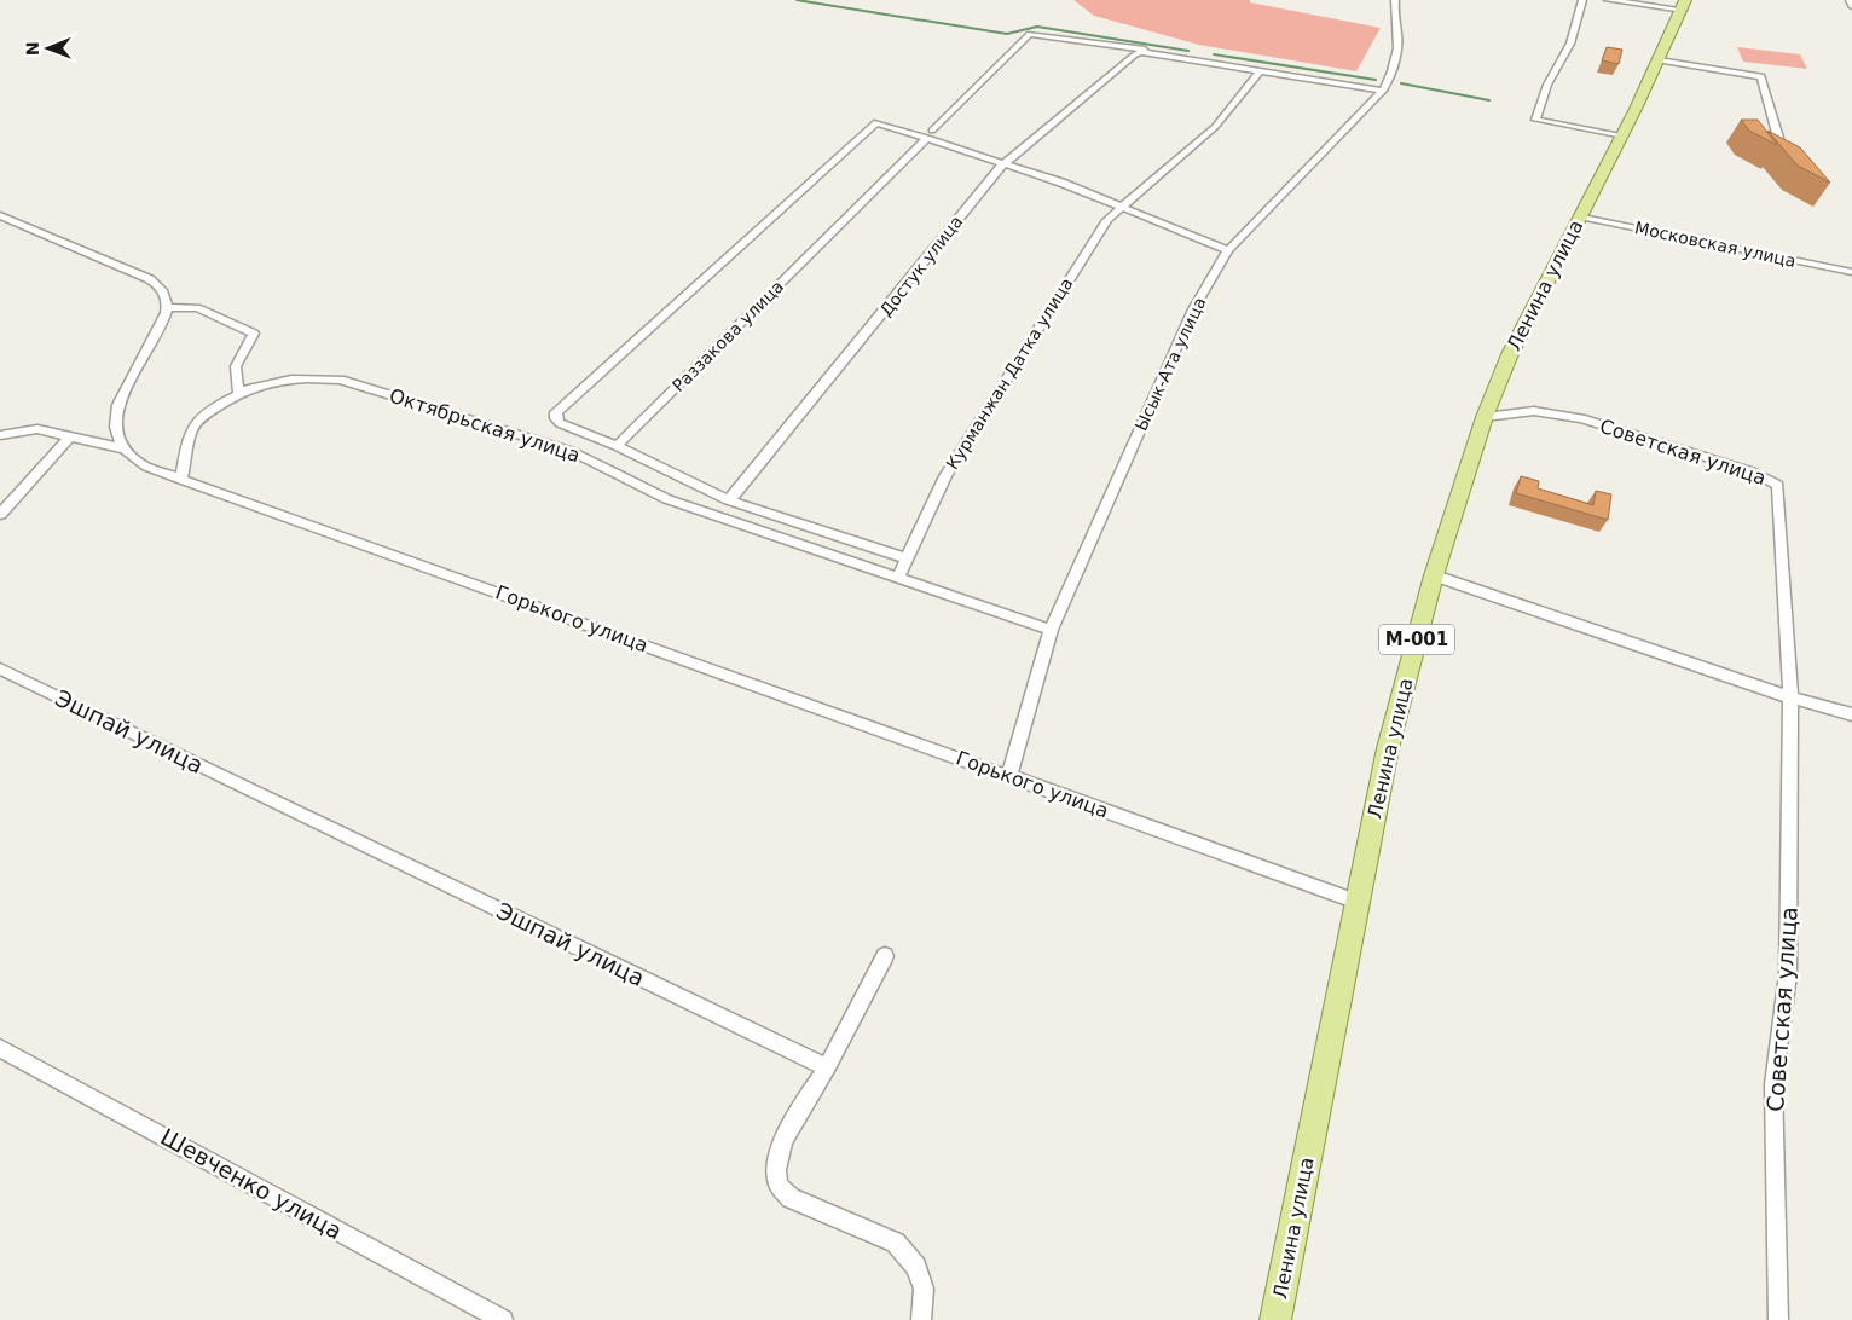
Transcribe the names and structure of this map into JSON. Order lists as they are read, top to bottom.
{
  "streets": {
    "main road": ["Ленина улица", "М-001"],
    "street": [
      "Московская улица",
      "Достук улица",
      "Раззакова улица",
      "Ысык-Ата улица",
      "Курманжан Датка улица",
      "Октябрьская улица",
      "Советская улица",
      "Горького улица",
      "Эшпай улица",
      "Шевченко улица"
    ]
  },
  "crossings": [
    ["Московская улица", "Ленина улица"],
    ["Достук улица", "Раззакова улица"],
    ["Ленина улица", "Советская улица"],
    ["Ленина улица", "Горького улица"],
    ["Ысык-Ата улица", "Горького улица"],
    ["Курманжан Датка улица", "Октябрьская улица"],
    ["Октябрьская улица", "Горького улица"]
  ],
  "north": "left"
}
